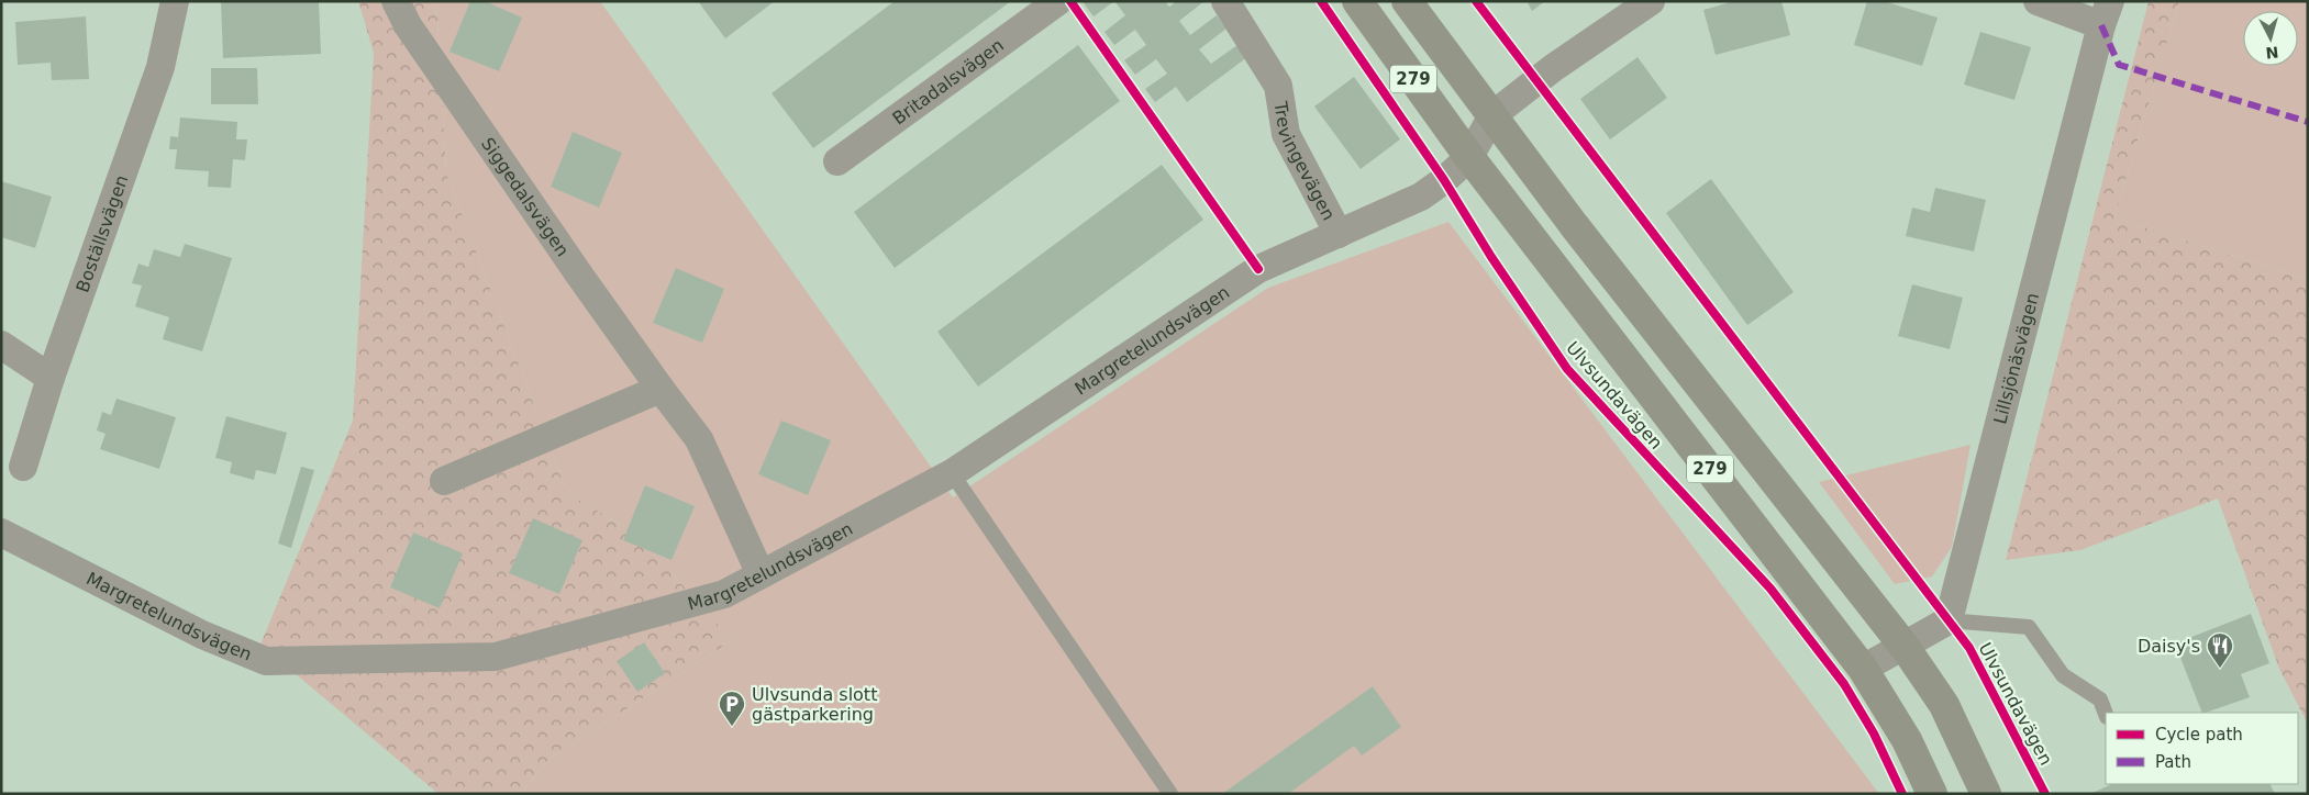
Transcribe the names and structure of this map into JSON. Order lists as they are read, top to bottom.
{
  "streets": {
    "main road": ["279", "Ulvsundavägen"],
    "street": [
      "Britadalsvägen",
      "Trevingevägen",
      "Siggedalsvägen",
      "Boställsvägen",
      "Margretelundsvägen",
      "Lillsjönäsvägen"
    ]
  },
  "crossings": [
    ["Trevingevägen", "Margretelundsvägen"],
    ["Siggedalsvägen", "Margretelundsvägen"],
    ["Margretelundsvägen", "Ulvsundavägen"]
  ],
  "places": {
    "restaurant": ["Daisy's"],
    "parking": ["Ulvsunda slott gästparkering"]
  },
  "legend": ["Cycle path", "Path"],
  "north": "bottom"
}
